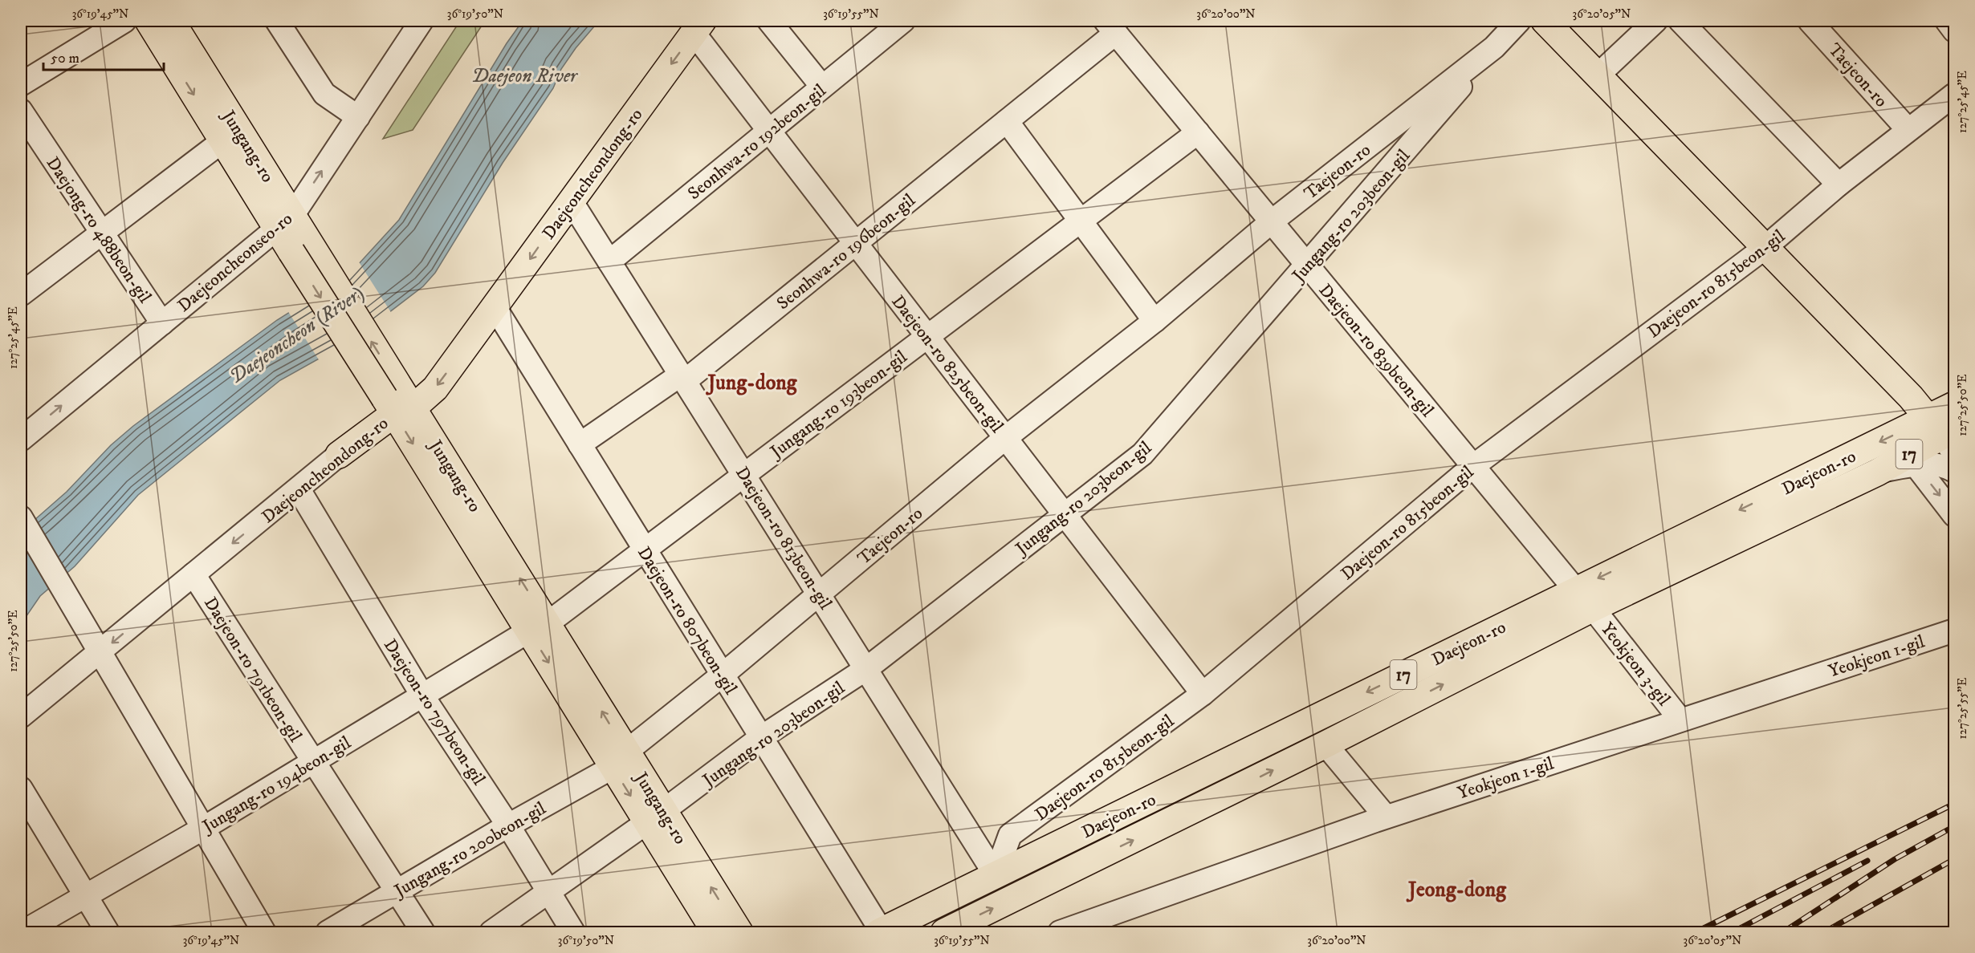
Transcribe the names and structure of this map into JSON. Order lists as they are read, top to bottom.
{
  "streets": {
    "main road": [
      "Jungang-ro",
      "Daejeoncheondong-ro",
      "17",
      "Daejeon-ro"
    ],
    "street": [
      "Taejeon-ro",
      "Seonhwa-ro 192beon-gil",
      "Jungang-ro 203beon-gil",
      "Daejong-ro 488beon-gil",
      "Seonhwa-ro 196beon-gil",
      "Daejeoncheonseo-ro",
      "Daejeon-ro 815beon-gil",
      "Daejeon-ro 839beon-gil",
      "Daejeon-ro 825beon-gil",
      "Jungang-ro 193beon-gil",
      "Daejeon-ro 813beon-gil",
      "Daejeon-ro 807beon-gil",
      "Yeokjeon 1-gil",
      "Yeokjeon 3-gil",
      "Daejeon-ro 791beon-gil",
      "Daejeon-ro 797beon-gil",
      "Jungang-ro 194beon-gil",
      "Jungang-ro 200beon-gil"
    ]
  },
  "crossings": [
    ["Taejeon-ro", "Jungang-ro"],
    ["Taejeon-ro", "Jungang-ro 203beon-gil"],
    ["Taejeon-ro", "Daejeon-ro 815beon-gil"],
    ["Taejeon-ro", "Daejeon-ro 839beon-gil"],
    ["Taejeon-ro", "Daejeon-ro 825beon-gil"],
    ["Taejeon-ro", "Daejeon-ro 813beon-gil"],
    ["Taejeon-ro", "Daejeon-ro 807beon-gil"],
    ["Taejeon-ro", "Jungang-ro 200beon-gil"],
    ["Seonhwa-ro 192beon-gil", "Daejeon-ro 825beon-gil"],
    ["Seonhwa-ro 192beon-gil", "Daejeon-ro 813beon-gil"],
    ["Jungang-ro", "Daejeoncheondong-ro"],
    ["Jungang-ro", "Jungang-ro 203beon-gil"],
    ["Jungang-ro", "Daejeoncheonseo-ro"],
    ["Jungang-ro", "Jungang-ro 193beon-gil"],
    ["Jungang-ro", "Jungang-ro 194beon-gil"],
    ["Jungang-ro", "Jungang-ro 200beon-gil"],
    ["Daejeoncheondong-ro", "Daejeon-ro 825beon-gil"],
    ["Daejeoncheondong-ro", "Daejeon-ro 813beon-gil"],
    ["Daejeoncheondong-ro", "Daejeon-ro 807beon-gil"],
    ["Daejeoncheondong-ro", "Daejeon-ro 791beon-gil"],
    ["Daejeoncheondong-ro", "Daejeon-ro 797beon-gil"],
    ["Jungang-ro 203beon-gil", "Daejeon-ro 839beon-gil"],
    ["Jungang-ro 203beon-gil", "Daejeon-ro 825beon-gil"],
    ["Jungang-ro 203beon-gil", "Daejeon-ro 813beon-gil"],
    ["Jungang-ro 203beon-gil", "Daejeon-ro 807beon-gil"],
    ["Jungang-ro 203beon-gil", "Daejeon-ro 797beon-gil"],
    ["Daejong-ro 488beon-gil", "Daejeoncheonseo-ro"],
    ["Seonhwa-ro 196beon-gil", "Daejeon-ro 839beon-gil"],
    ["Seonhwa-ro 196beon-gil", "Daejeon-ro 825beon-gil"],
    ["Seonhwa-ro 196beon-gil", "Daejeon-ro 813beon-gil"],
    ["Seonhwa-ro 196beon-gil", "Daejeon-ro 807beon-gil"],
    ["Daejeon-ro 815beon-gil", "Daejeon-ro 839beon-gil"],
    ["Daejeon-ro 815beon-gil", "Daejeon-ro 825beon-gil"],
    ["Daejeon-ro 815beon-gil", "Daejeon-ro"],
    ["Daejeon-ro 815beon-gil", "Daejeon-ro 813beon-gil"],
    ["Daejeon-ro 839beon-gil", "Jungang-ro 193beon-gil"],
    ["Daejeon-ro 839beon-gil", "Daejeon-ro"],
    ["Daejeon-ro 825beon-gil", "Jungang-ro 193beon-gil"],
    ["Jungang-ro 193beon-gil", "Daejeon-ro 813beon-gil"],
    ["Jungang-ro 193beon-gil", "Daejeon-ro 807beon-gil"],
    ["Jungang-ro 193beon-gil", "Jungang-ro 194beon-gil"],
    ["Daejeon-ro", "Daejeon-ro 813beon-gil"],
    ["Daejeon-ro", "Daejeon-ro 807beon-gil"],
    ["Daejeon-ro", "Yeokjeon 3-gil"],
    ["Yeokjeon 1-gil", "Yeokjeon 3-gil"],
    ["Daejeon-ro 791beon-gil", "Jungang-ro 194beon-gil"],
    ["Daejeon-ro 791beon-gil", "Jungang-ro 200beon-gil"],
    ["Daejeon-ro 797beon-gil", "Jungang-ro 194beon-gil"],
    ["Daejeon-ro 797beon-gil", "Jungang-ro 200beon-gil"]
  ],
  "one_way": ["Daejeoncheondong-ro"],
  "districts": ["Jung-dong", "Jeong-dong"],
  "water": ["Daejeon River", "Daejeoncheon (River)"],
  "scale_bar": "50 m",
  "coordinates": [
    "36°19'45\"N",
    "36°19'50\"N",
    "36°19'55\"N",
    "36°20'00\"N",
    "36°20'05\"N",
    "127°25'45\"E",
    "127°25'50\"E",
    "127°25'55\"E"
  ]
}
